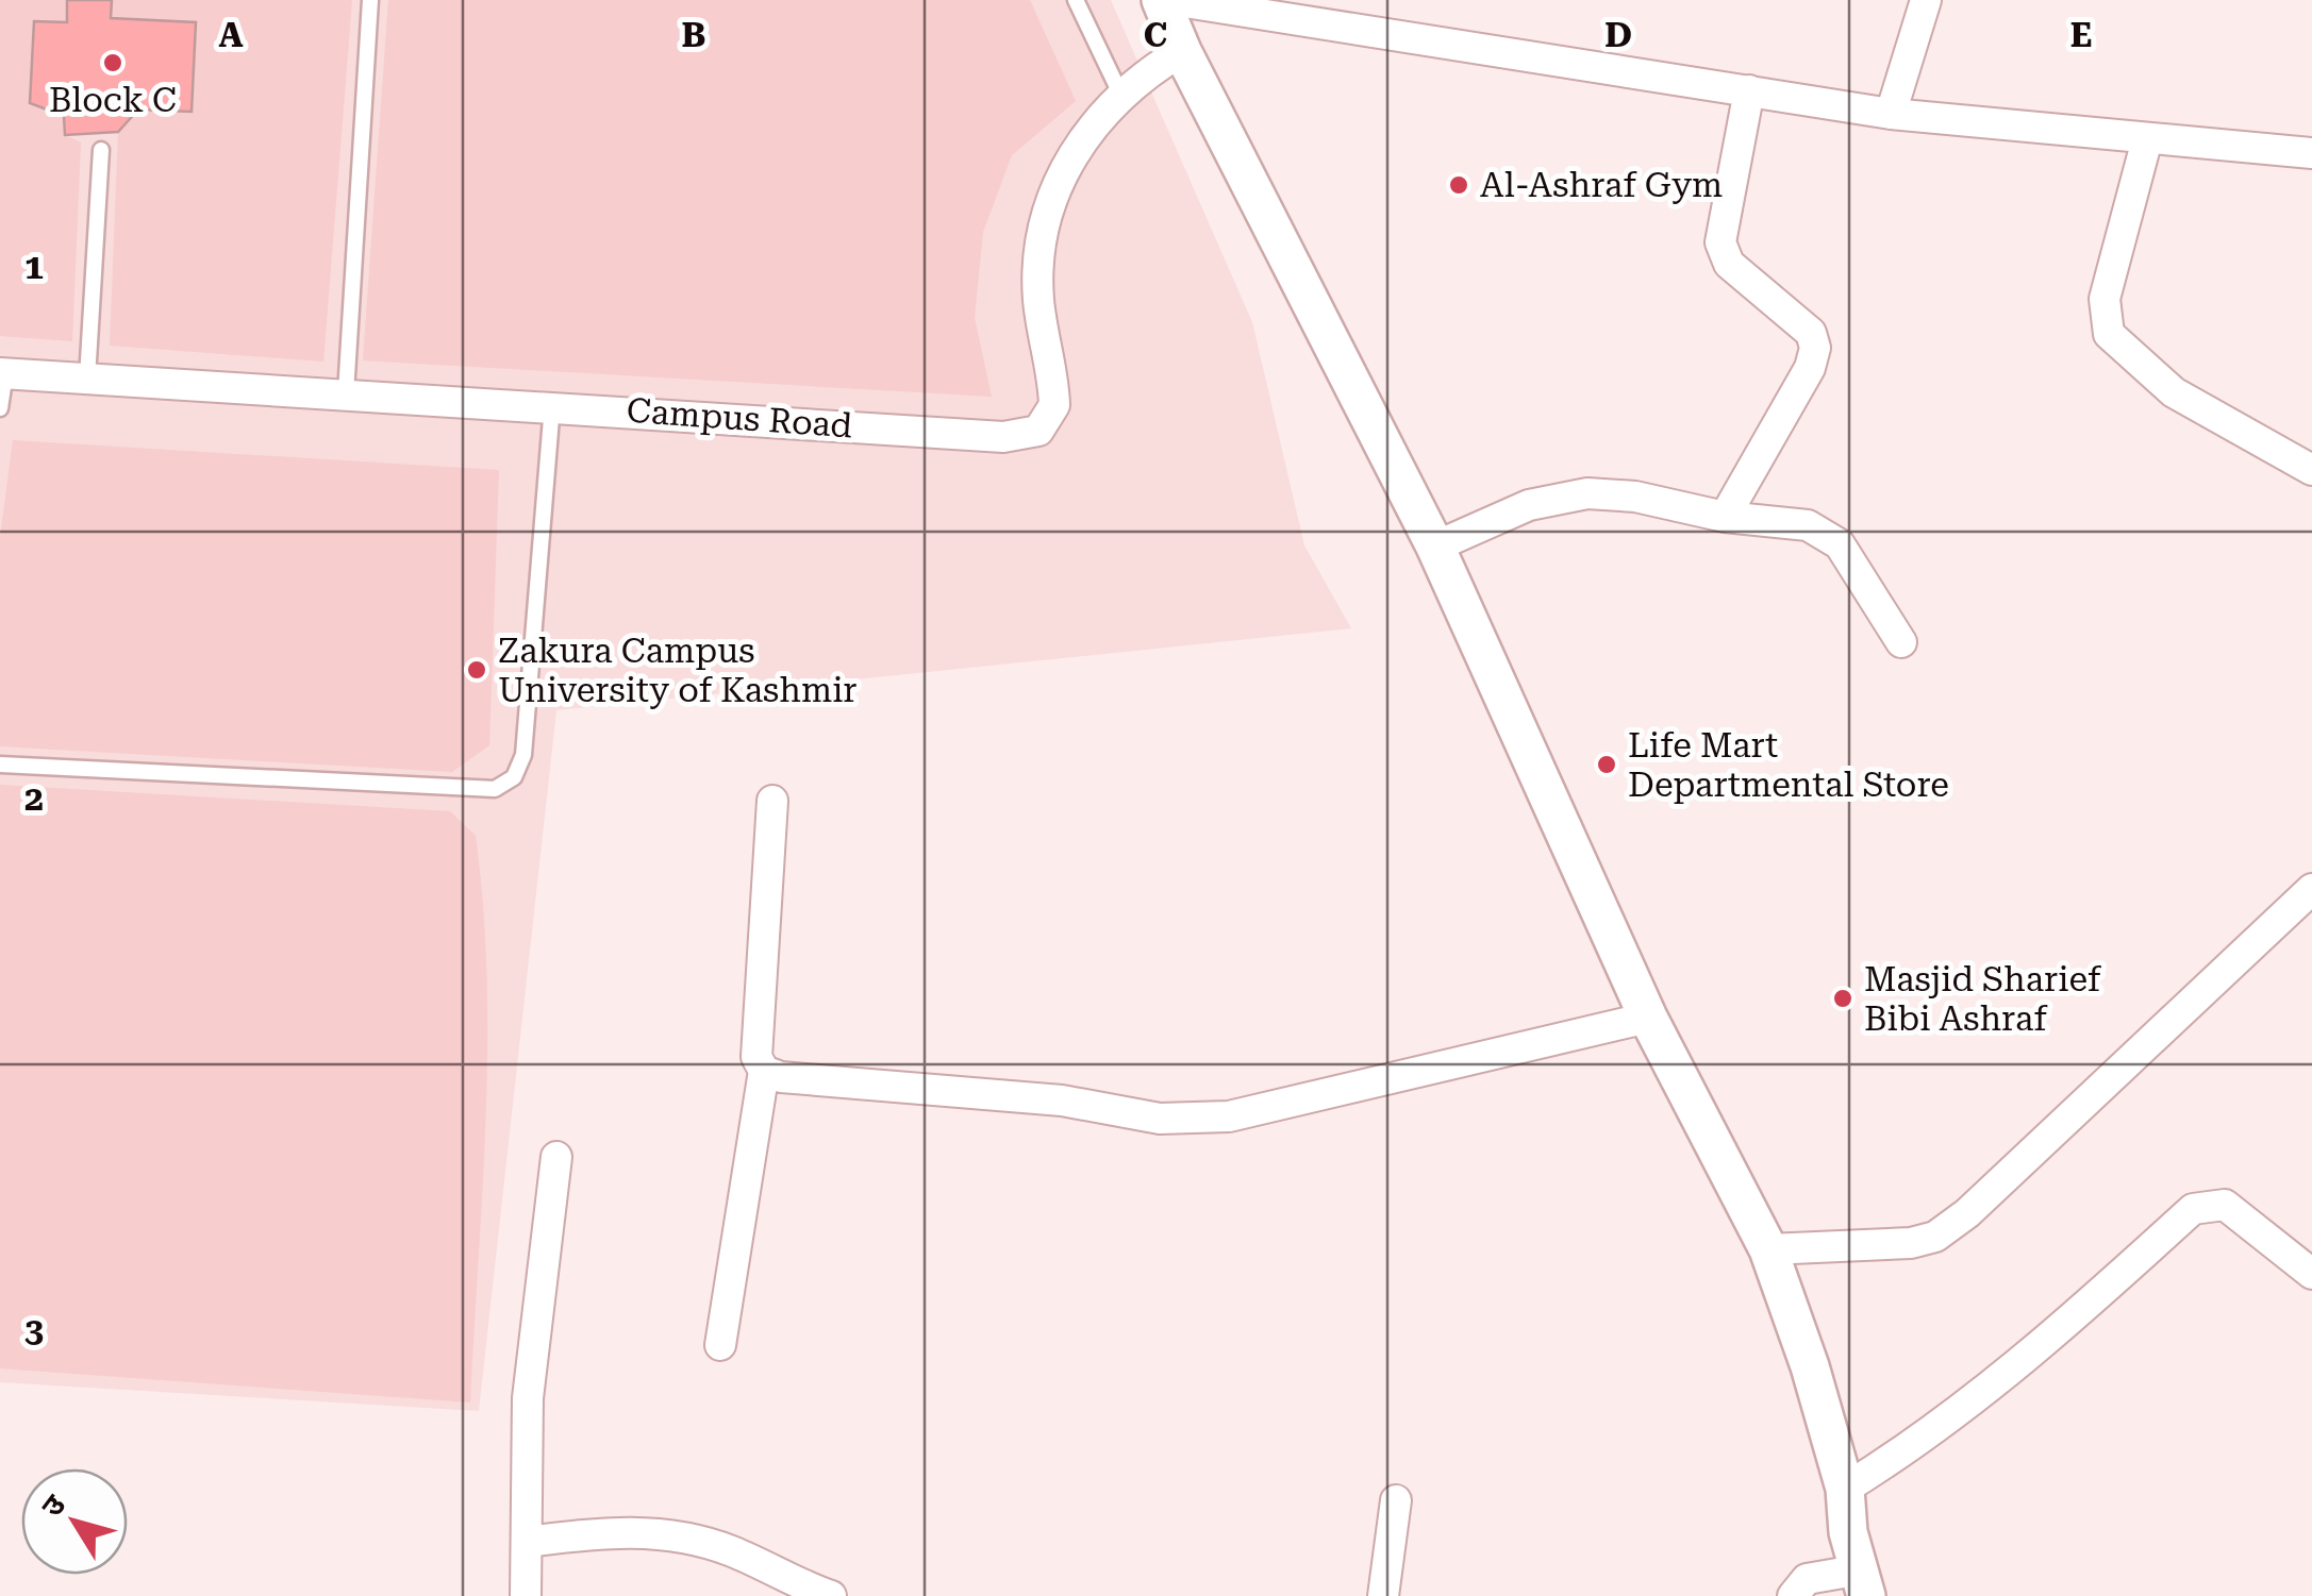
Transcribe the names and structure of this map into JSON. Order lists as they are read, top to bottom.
{
  "streets": {
    "street": ["Campus Road"]
  },
  "places": [
    "Block C",
    "Al-Ashraf Gym",
    "Zakura Campus University of Kashmir",
    "Life Mart Departmental Store",
    "Masjid Sharief Bibi Ashraf"
  ],
  "north": "top left",
  "grid": {
    "columns": [
      "A",
      "B",
      "C",
      "D",
      "E"
    ],
    "rows": ["1", "2", "3"]
  }
}
